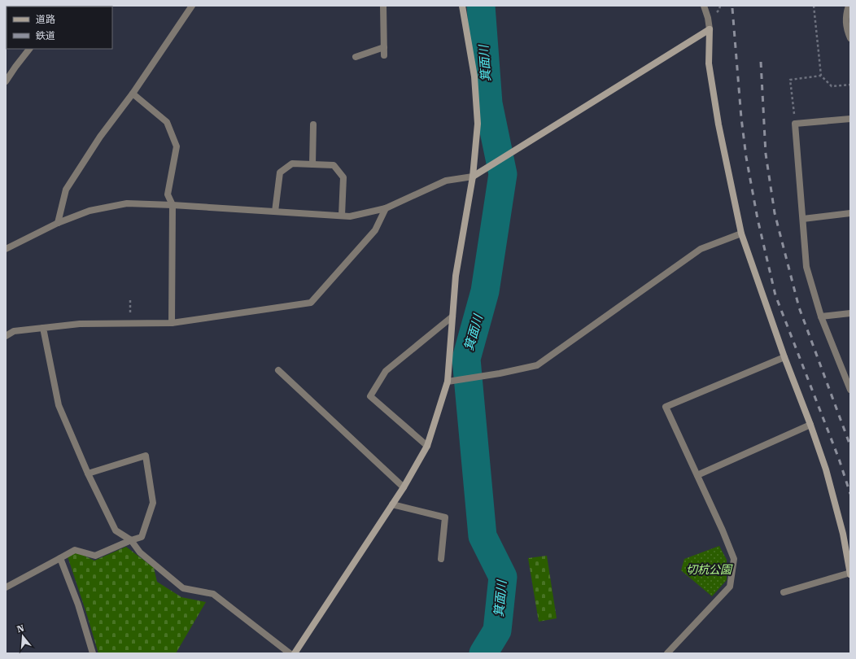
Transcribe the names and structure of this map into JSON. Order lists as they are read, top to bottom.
{
  "water": ["箕面川"],
  "parks": ["切杭公園"],
  "legend": ["道路", "鉄道"],
  "north": "top"
}
